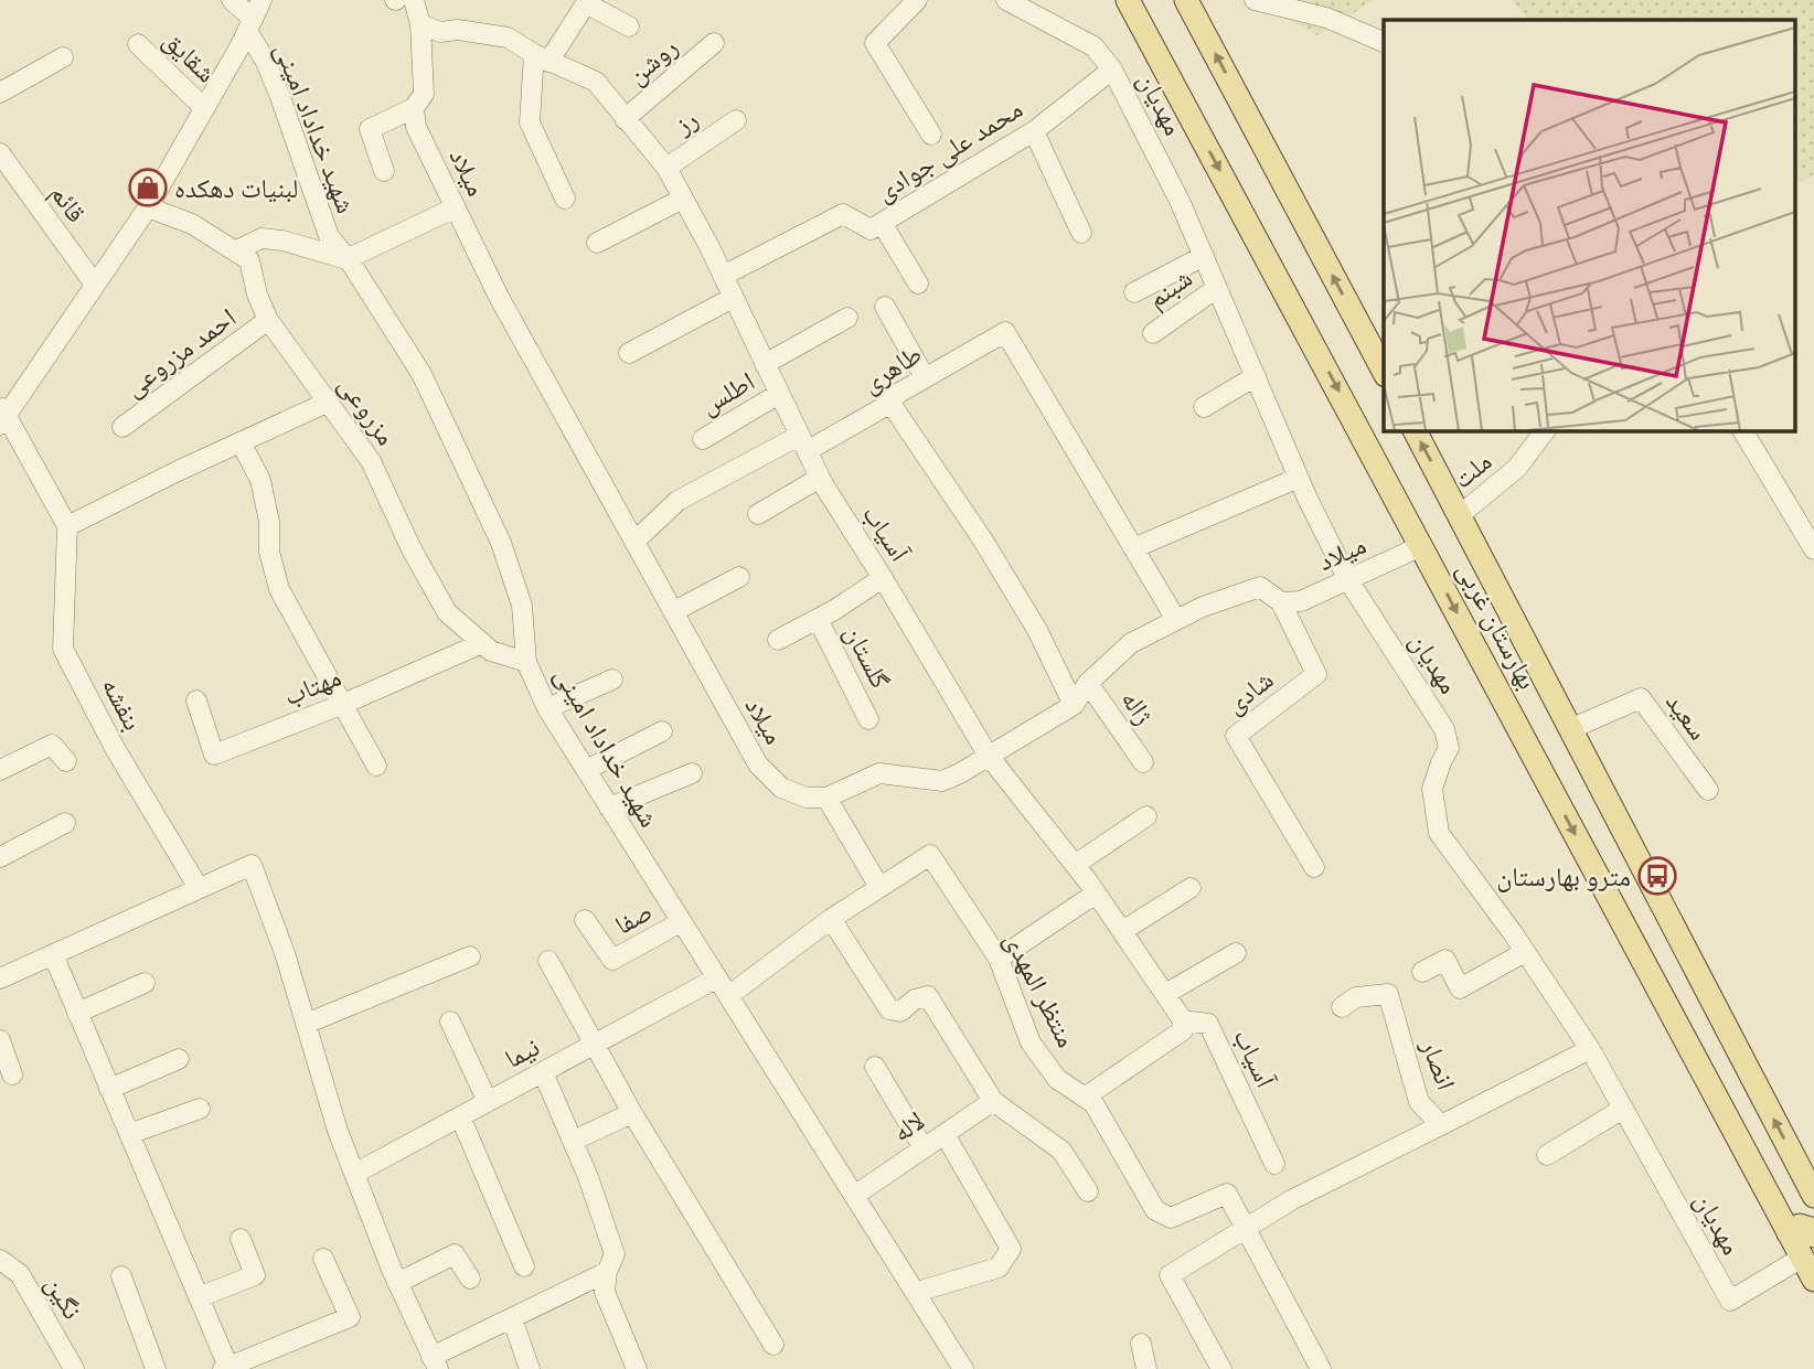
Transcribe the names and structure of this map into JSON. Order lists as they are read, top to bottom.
{
  "streets": {
    "main road": ["بهارستان غربی"],
    "street": [
      "شقایق",
      "روشن",
      "مهدیان",
      "رز",
      "شهید خداداد امینی",
      "محمد علی جوادی",
      "میلاد",
      "قائم",
      "شبنم",
      "احمد مزروعی",
      "طاهری",
      "اطلس",
      "مزروعی",
      "ملت",
      "آسیاب",
      "گلستان",
      "مهتاب",
      "شادی",
      "بنفشه",
      "ژاله",
      "سعید",
      "صفا",
      "منتظر المهدی",
      "نیما",
      "انصار",
      "لاله",
      "نگین"
    ]
  },
  "crossings": [
    ["روشن", "آسیاب"],
    ["مهدیان", "محمد علی جوادی"],
    ["مهدیان", "میلاد"],
    ["مهدیان", "شبنم"],
    ["مهدیان", "بهارستان غربی"],
    ["مهدیان", "انصار"],
    ["رز", "آسیاب"],
    ["شهید خداداد امینی", "مزروعی"],
    ["شهید خداداد امینی", "صفا"],
    ["شهید خداداد امینی", "منتظر المهدی"],
    ["شهید خداداد امینی", "نیما"],
    ["شهید خداداد امینی", "لاله"],
    ["محمد علی جوادی", "آسیاب"],
    ["میلاد", "طاهری"],
    ["میلاد", "بهارستان غربی"],
    ["میلاد", "شادی"],
    ["احمد مزروعی", "مزروعی"],
    ["طاهری", "آسیاب"],
    ["اطلس", "آسیاب"],
    ["مزروعی", "مهتاب"],
    ["ملت", "بهارستان غربی"],
    ["بهارستان غربی", "سعید"]
  ],
  "places": {
    "shop": ["لبنیات دهکده"],
    "bus stop": ["مترو بهارستان"]
  }
}
